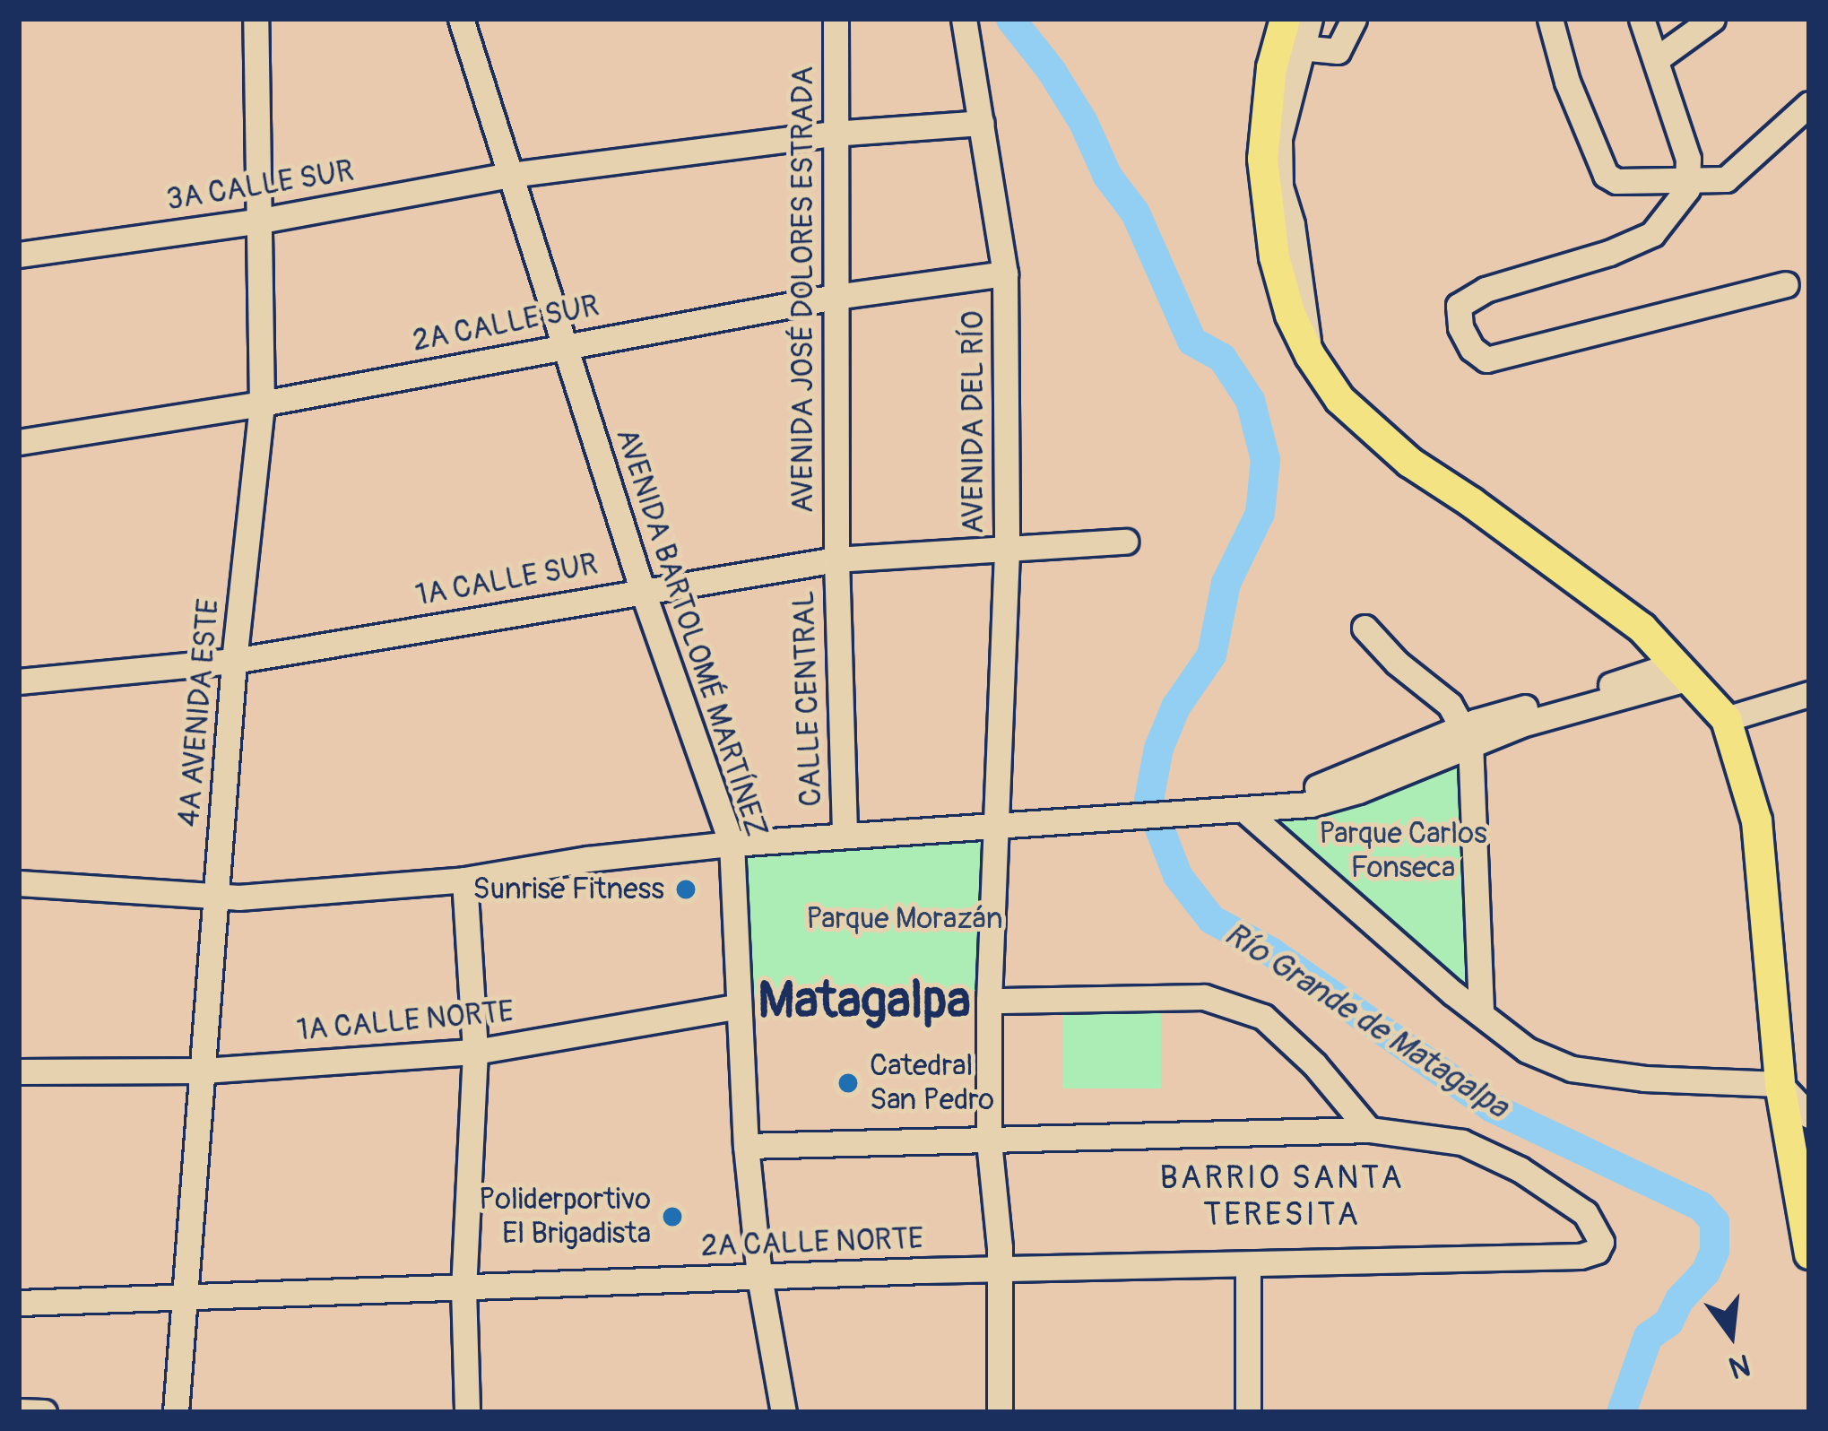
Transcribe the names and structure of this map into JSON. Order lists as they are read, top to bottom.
{
  "streets": {
    "street": [
      "3A CALLE SUR",
      "AVENIDA JOSÉ DOLORES ESTRADA",
      "2A CALLE SUR",
      "AVENIDA DEL RÍO",
      "1A CALLE SUR",
      "AVENIDA BARTOLOMÉ MARTÍNEZ",
      "CALLE CENTRAL",
      "4A AVENIDA ESTE",
      "1A CALLE NORTE",
      "2A CALLE NORTE"
    ]
  },
  "crossings": [
    ["3A CALLE SUR", "AVENIDA JOSÉ DOLORES ESTRADA"],
    ["3A CALLE SUR", "AVENIDA DEL RÍO"],
    ["3A CALLE SUR", "AVENIDA BARTOLOMÉ MARTÍNEZ"],
    ["3A CALLE SUR", "4A AVENIDA ESTE"],
    ["AVENIDA JOSÉ DOLORES ESTRADA", "2A CALLE SUR"],
    ["AVENIDA JOSÉ DOLORES ESTRADA", "1A CALLE SUR"],
    ["AVENIDA JOSÉ DOLORES ESTRADA", "CALLE CENTRAL"],
    ["2A CALLE SUR", "AVENIDA DEL RÍO"],
    ["2A CALLE SUR", "AVENIDA BARTOLOMÉ MARTÍNEZ"],
    ["2A CALLE SUR", "4A AVENIDA ESTE"],
    ["AVENIDA DEL RÍO", "1A CALLE SUR"],
    ["AVENIDA DEL RÍO", "2A CALLE NORTE"],
    ["1A CALLE SUR", "AVENIDA BARTOLOMÉ MARTÍNEZ"],
    ["1A CALLE SUR", "CALLE CENTRAL"],
    ["1A CALLE SUR", "4A AVENIDA ESTE"],
    ["AVENIDA BARTOLOMÉ MARTÍNEZ", "1A CALLE NORTE"],
    ["AVENIDA BARTOLOMÉ MARTÍNEZ", "2A CALLE NORTE"],
    ["4A AVENIDA ESTE", "1A CALLE NORTE"],
    ["4A AVENIDA ESTE", "2A CALLE NORTE"]
  ],
  "districts": ["Matagalpa", "BARRIO SANTA TERESITA"],
  "water": ["Río Grande de Matagalpa"],
  "parks": ["Parque Carlos Fonseca", "Parque Morazán"],
  "places": ["Sunrise Fitness", "Catedral San Pedro", "Poliderportivo El Brigadista"],
  "north": "bottom"
}
